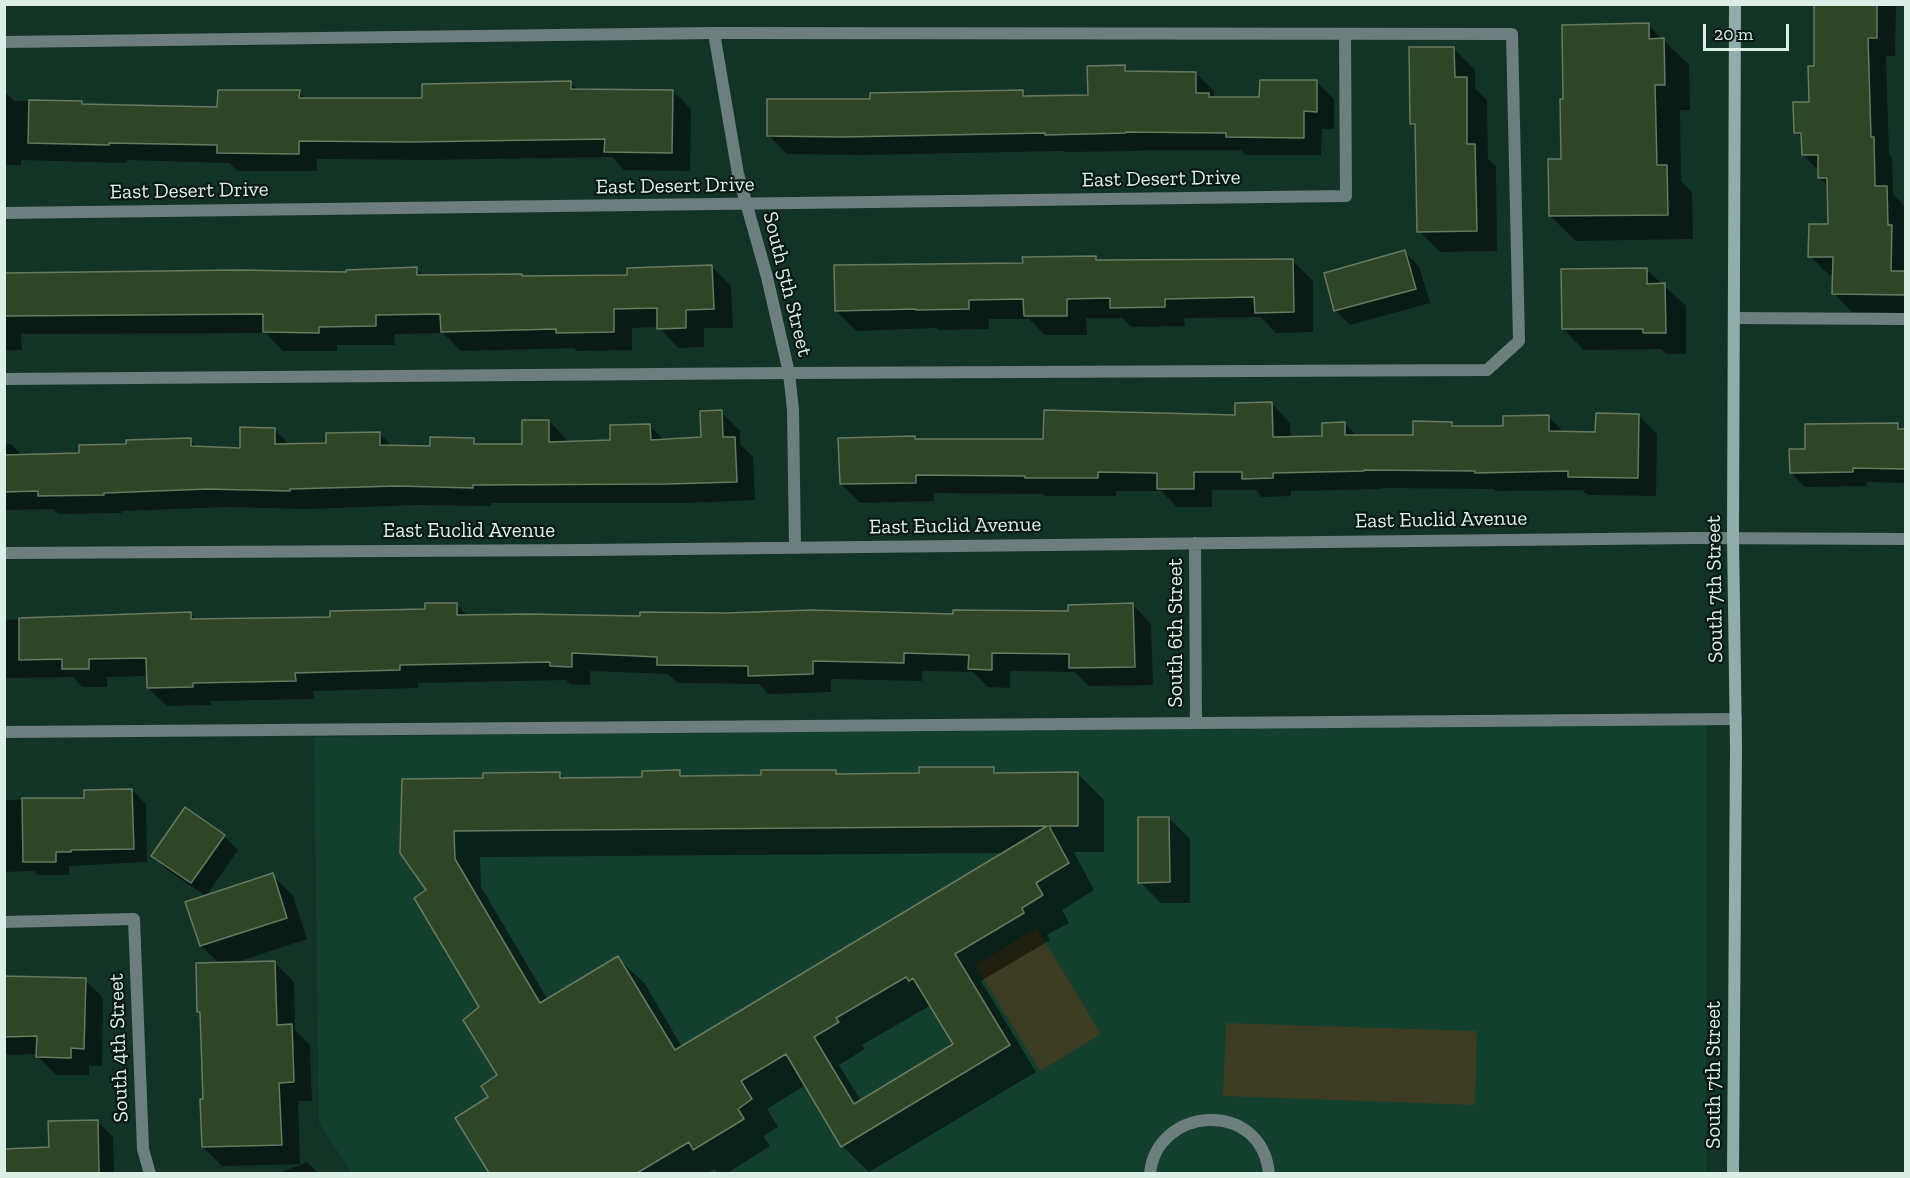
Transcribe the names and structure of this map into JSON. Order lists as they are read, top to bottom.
{
  "streets": {
    "main road": ["South 7th Street"],
    "street": [
      "East Desert Drive",
      "South 5th Street",
      "East Euclid Avenue",
      "South 6th Street",
      "South 4th Street"
    ]
  },
  "crossings": [
    ["East Desert Drive", "South 5th Street"],
    ["South 5th Street", "East Euclid Avenue"],
    ["East Euclid Avenue", "South 7th Street"],
    ["East Euclid Avenue", "South 6th Street"]
  ],
  "scale_bar": "20 m"
}
